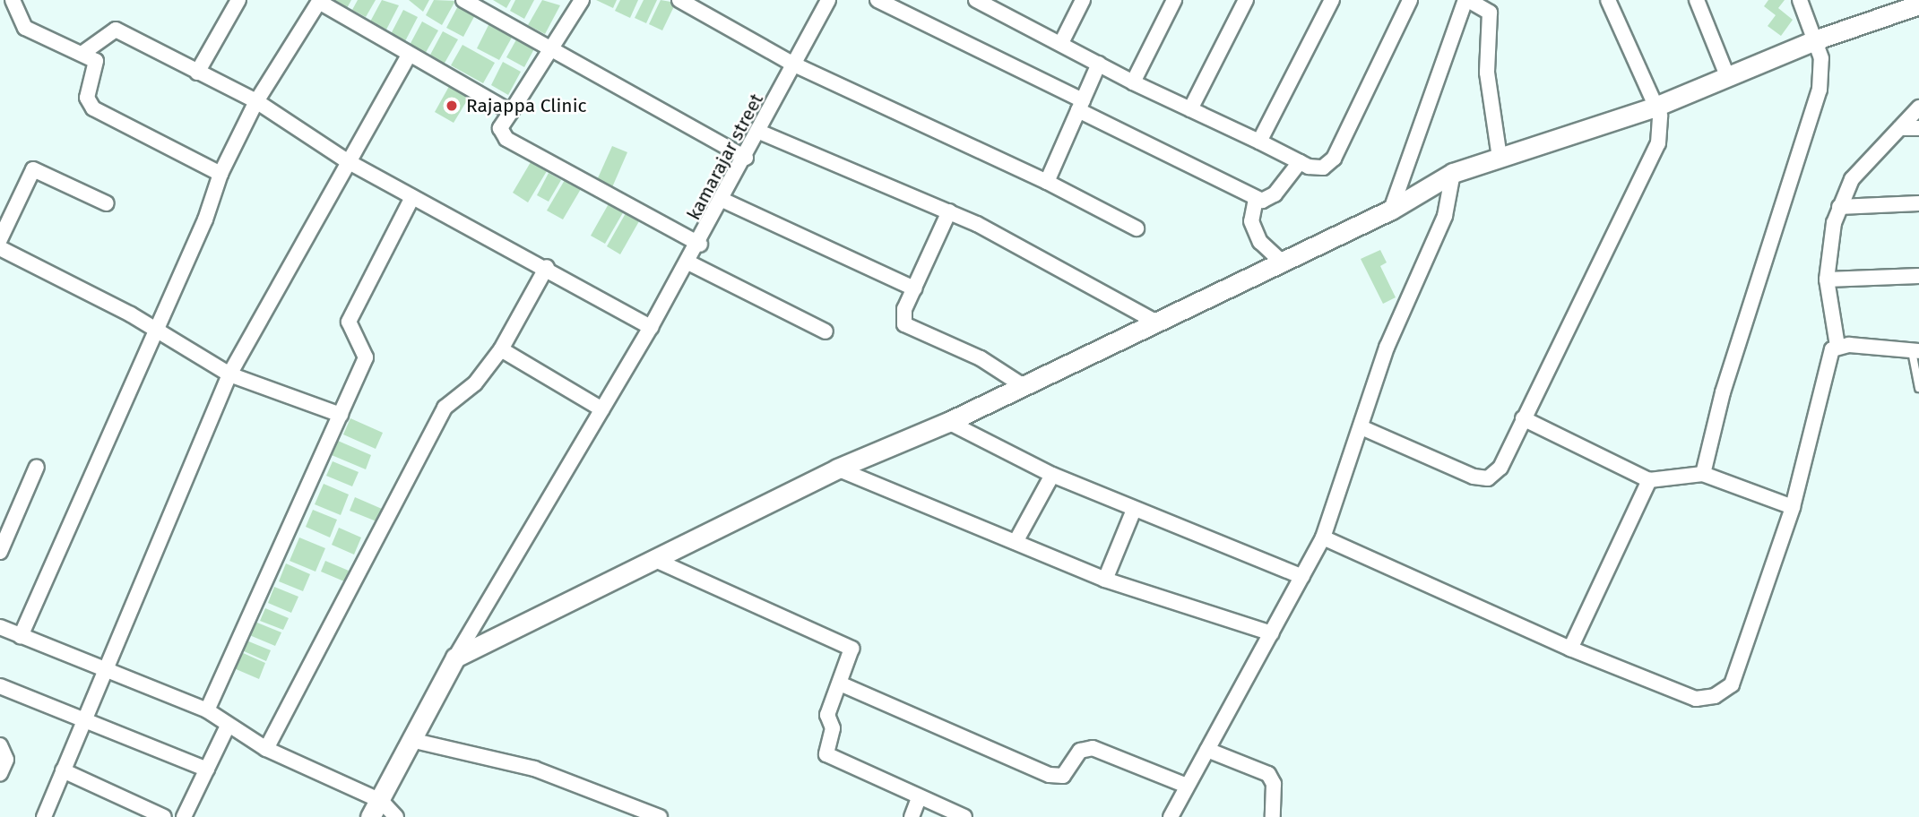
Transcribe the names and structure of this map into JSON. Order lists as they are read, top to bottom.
{
  "streets": {
    "street": ["kamarajar street"]
  },
  "places": ["Rajappa Clinic"]
}
